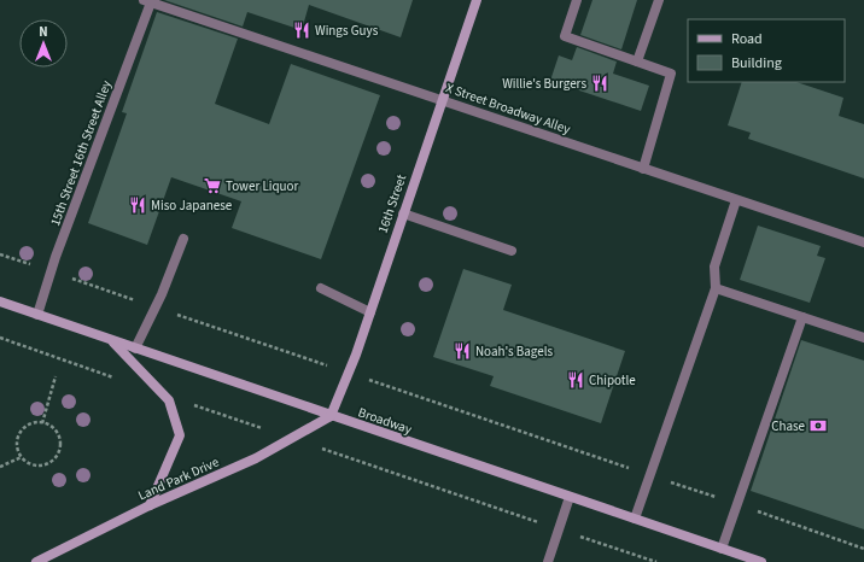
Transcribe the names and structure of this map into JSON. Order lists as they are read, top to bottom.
{
  "streets": {
    "main road": ["16th Street", "Broadway", "Land Park Drive"],
    "lane": ["X Street Broadway Alley", "15th Street 16th Street Alley"]
  },
  "crossings": [
    ["X Street Broadway Alley", "15th Street 16th Street Alley"],
    ["X Street Broadway Alley", "16th Street"],
    ["15th Street 16th Street Alley", "Broadway"],
    ["16th Street", "Broadway"],
    ["16th Street", "Land Park Drive"],
    ["Broadway", "Land Park Drive"]
  ],
  "places": {
    "restaurant": [
      "Wings Guys",
      "Willie's Burgers",
      "Miso Japanese",
      "Noah's Bagels",
      "Chipotle"
    ],
    "supermarket": ["Tower Liquor"],
    "bank": ["Chase"]
  },
  "legend": ["Road", "Building"],
  "north": "top"
}
